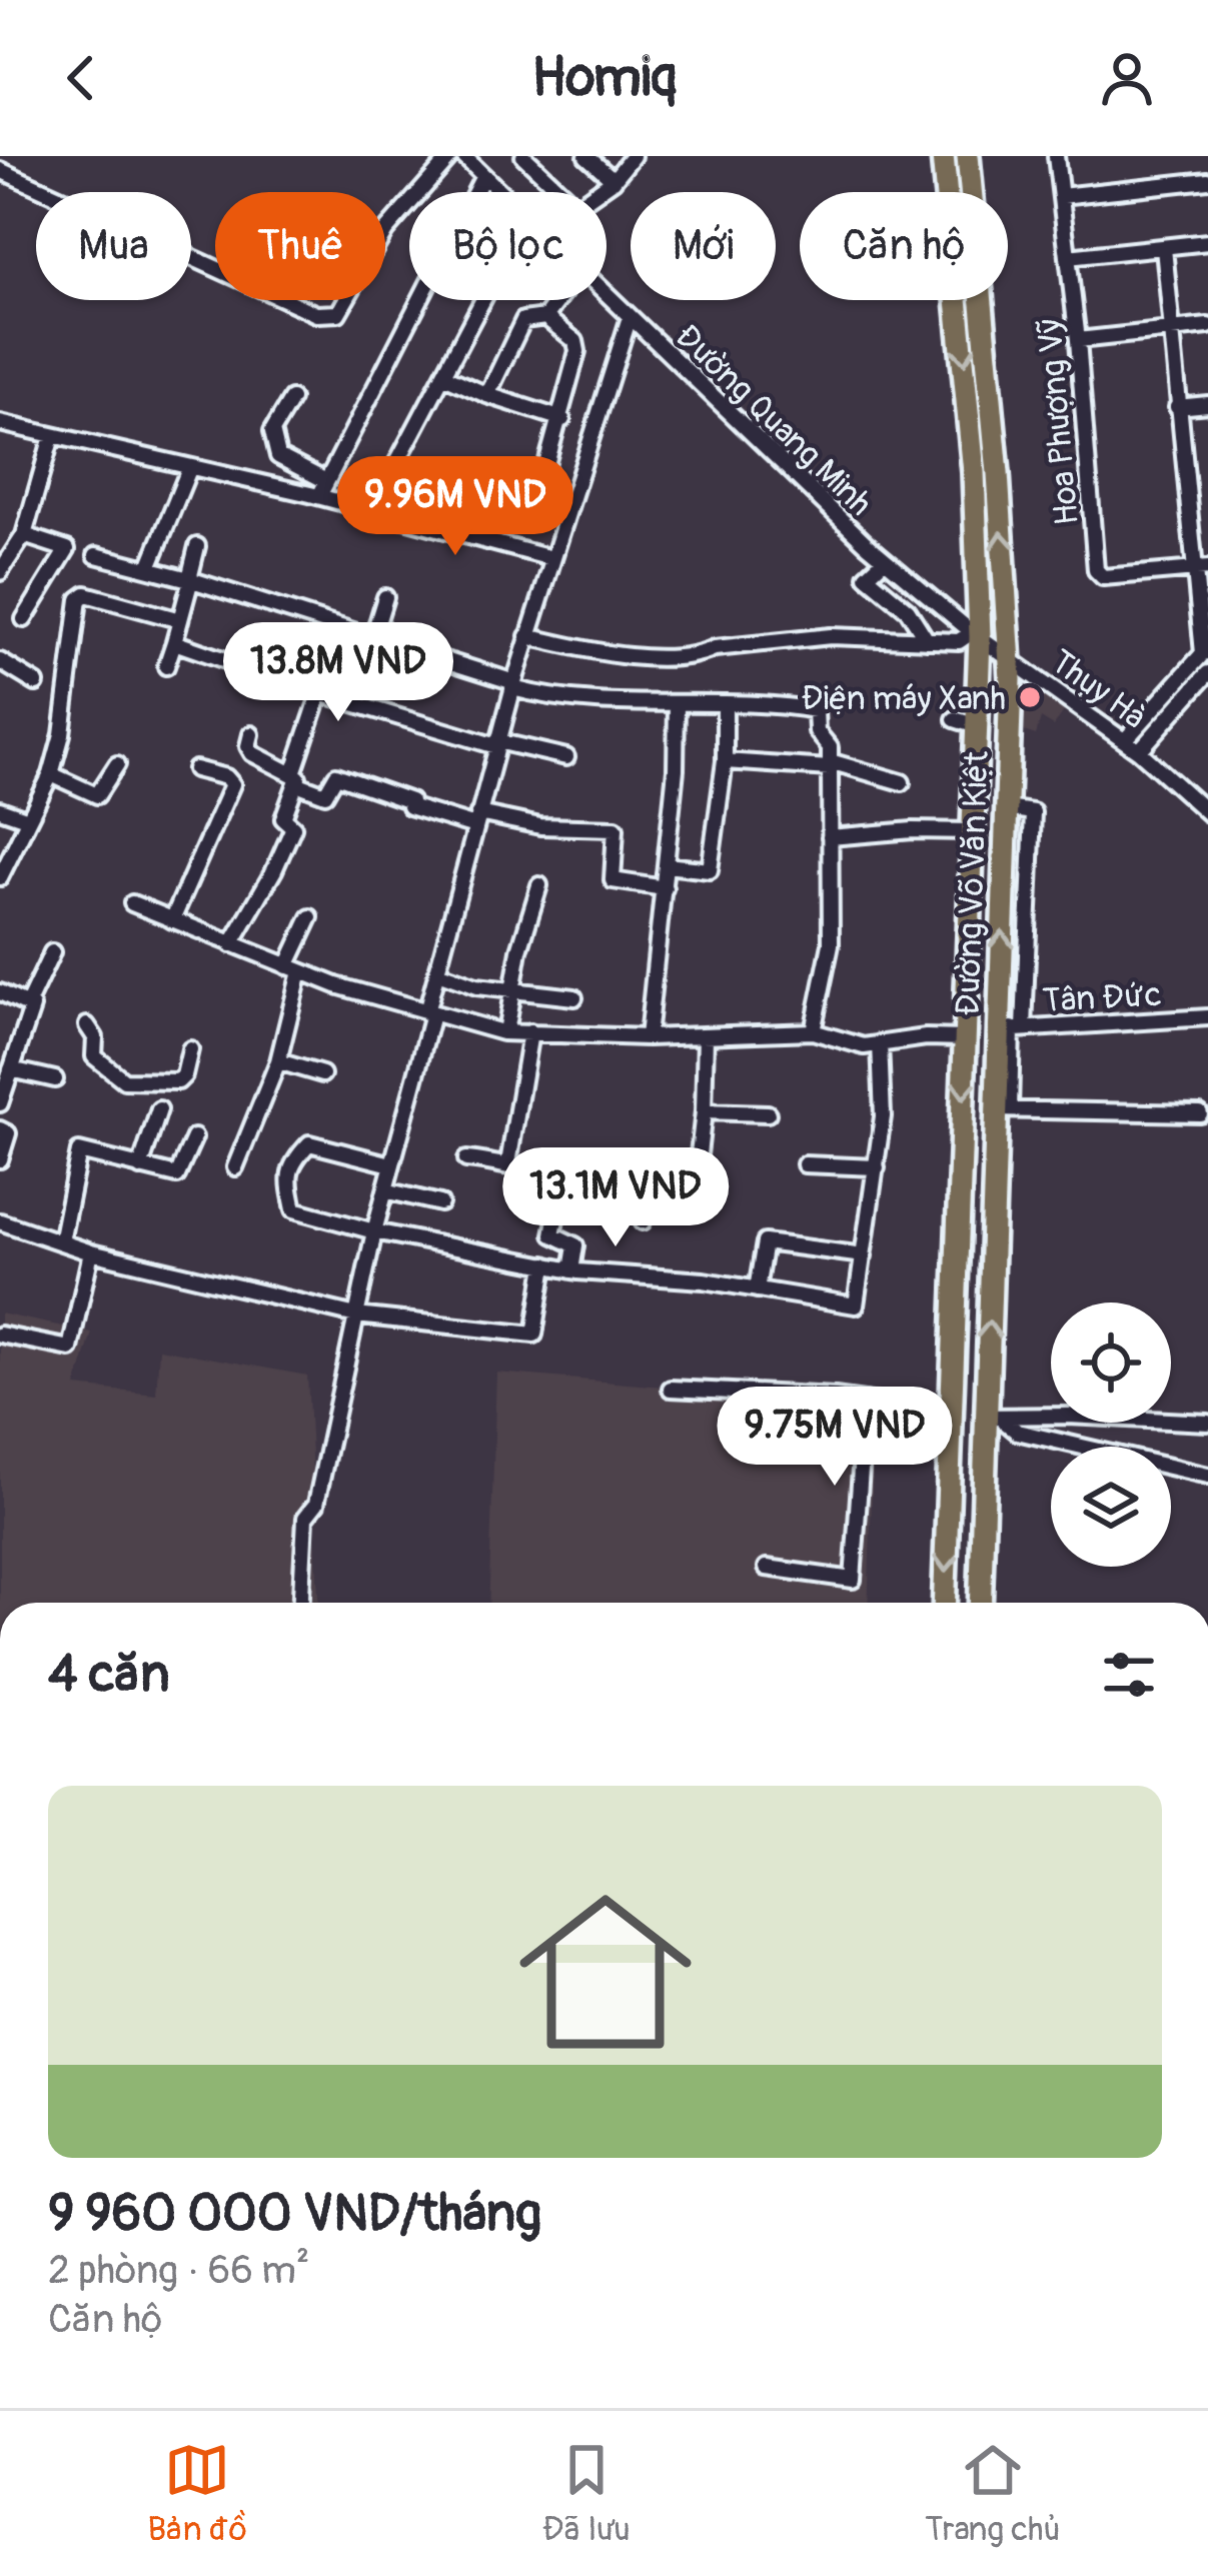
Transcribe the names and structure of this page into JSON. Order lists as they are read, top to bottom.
{
  "streets": {
    "highway": ["Đường Võ Văn Kiệt"],
    "street": [
      "Đường Quang Minh",
      "Hoa Phượng Vỹ",
      "Thụy Hà",
      "Tân Đức"
    ]
  },
  "crossings": [
    ["Đường Quang Minh", "Thụy Hà"],
    ["Đường Quang Minh", "Đường Võ Văn Kiệt"],
    ["Thụy Hà", "Đường Võ Văn Kiệt"],
    ["Đường Võ Văn Kiệt", "Tân Đức"]
  ],
  "places": ["Điện máy Xanh"],
  "page": {
    "header": "Homiq",
    "chip": [
      "Mua",
      "Thuê",
      "Bộ lọc",
      "Mới",
      "Căn hộ"
    ],
    "price": [
      "9.96M VND",
      "13.8M VND",
      "13.1M VND",
      "9.75M VND"
    ],
    "heading": "4 căn",
    "list": [
      {
        "name": "9 960 000 VND/tháng",
        "note": "2 phòng · 66 m² · Căn hộ"
      }
    ],
    "tabs": ["Bản đồ", "Đã lưu", "Trang chủ"]
  }
}
